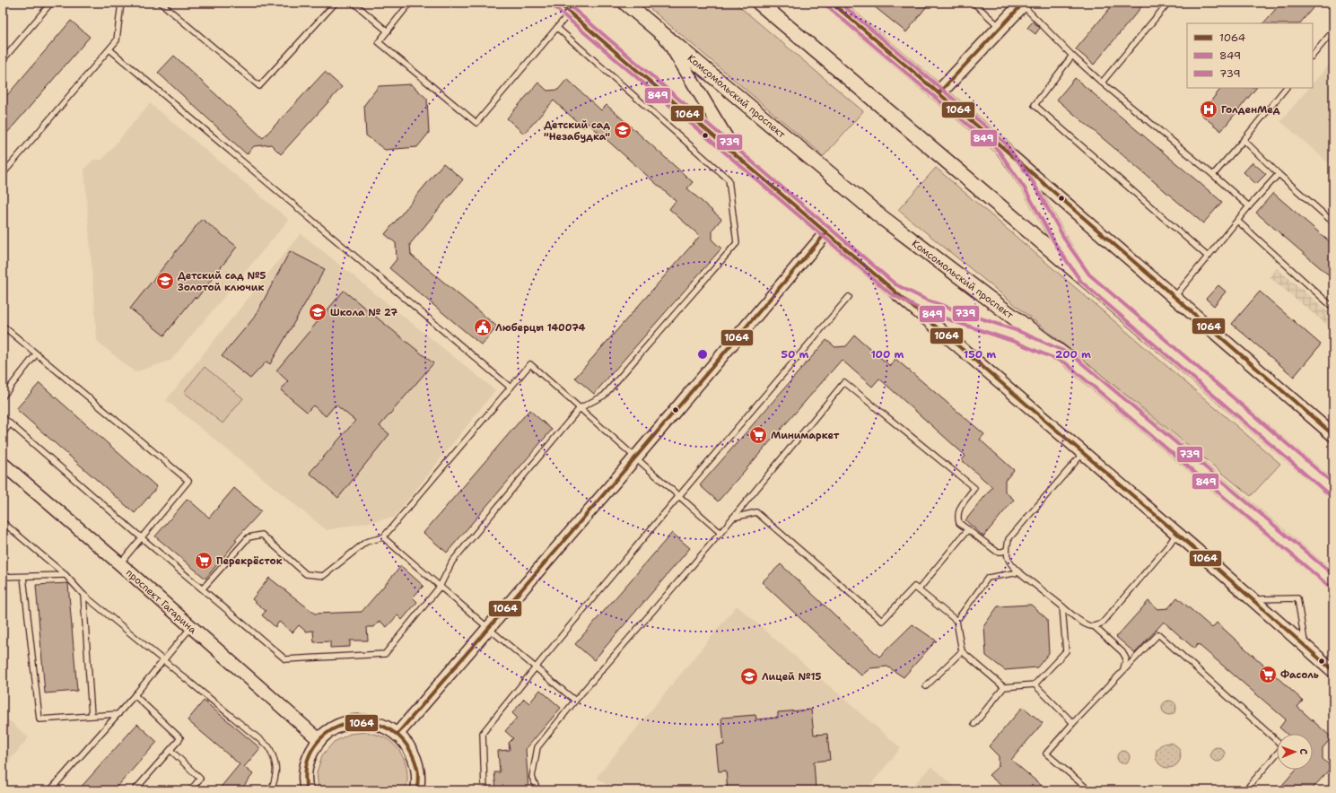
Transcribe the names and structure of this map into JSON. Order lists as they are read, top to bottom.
{
  "streets": {
    "main road": ["Комсомольский проспект"],
    "street": ["проспект Гагарина"]
  },
  "places": {
    "hospital": ["ГолденМед"],
    "school or university": [
      "Детский сад \"Незабудка\"",
      "Детский сад №5 Золотой ключик",
      "Школа № 27",
      "Лицей №15"
    ],
    "public building": ["Люберцы 140074"],
    "supermarket": ["Минимаркет", "Перекрёсток", "Фасоль"]
  },
  "lines": ["transit line 1064", "transit line 739", "transit line 849"],
  "legend": ["1064", "849", "739"],
  "north": "right",
  "rings": [
    "50 m",
    "100 m",
    "150 m",
    "200 m"
  ]
}
